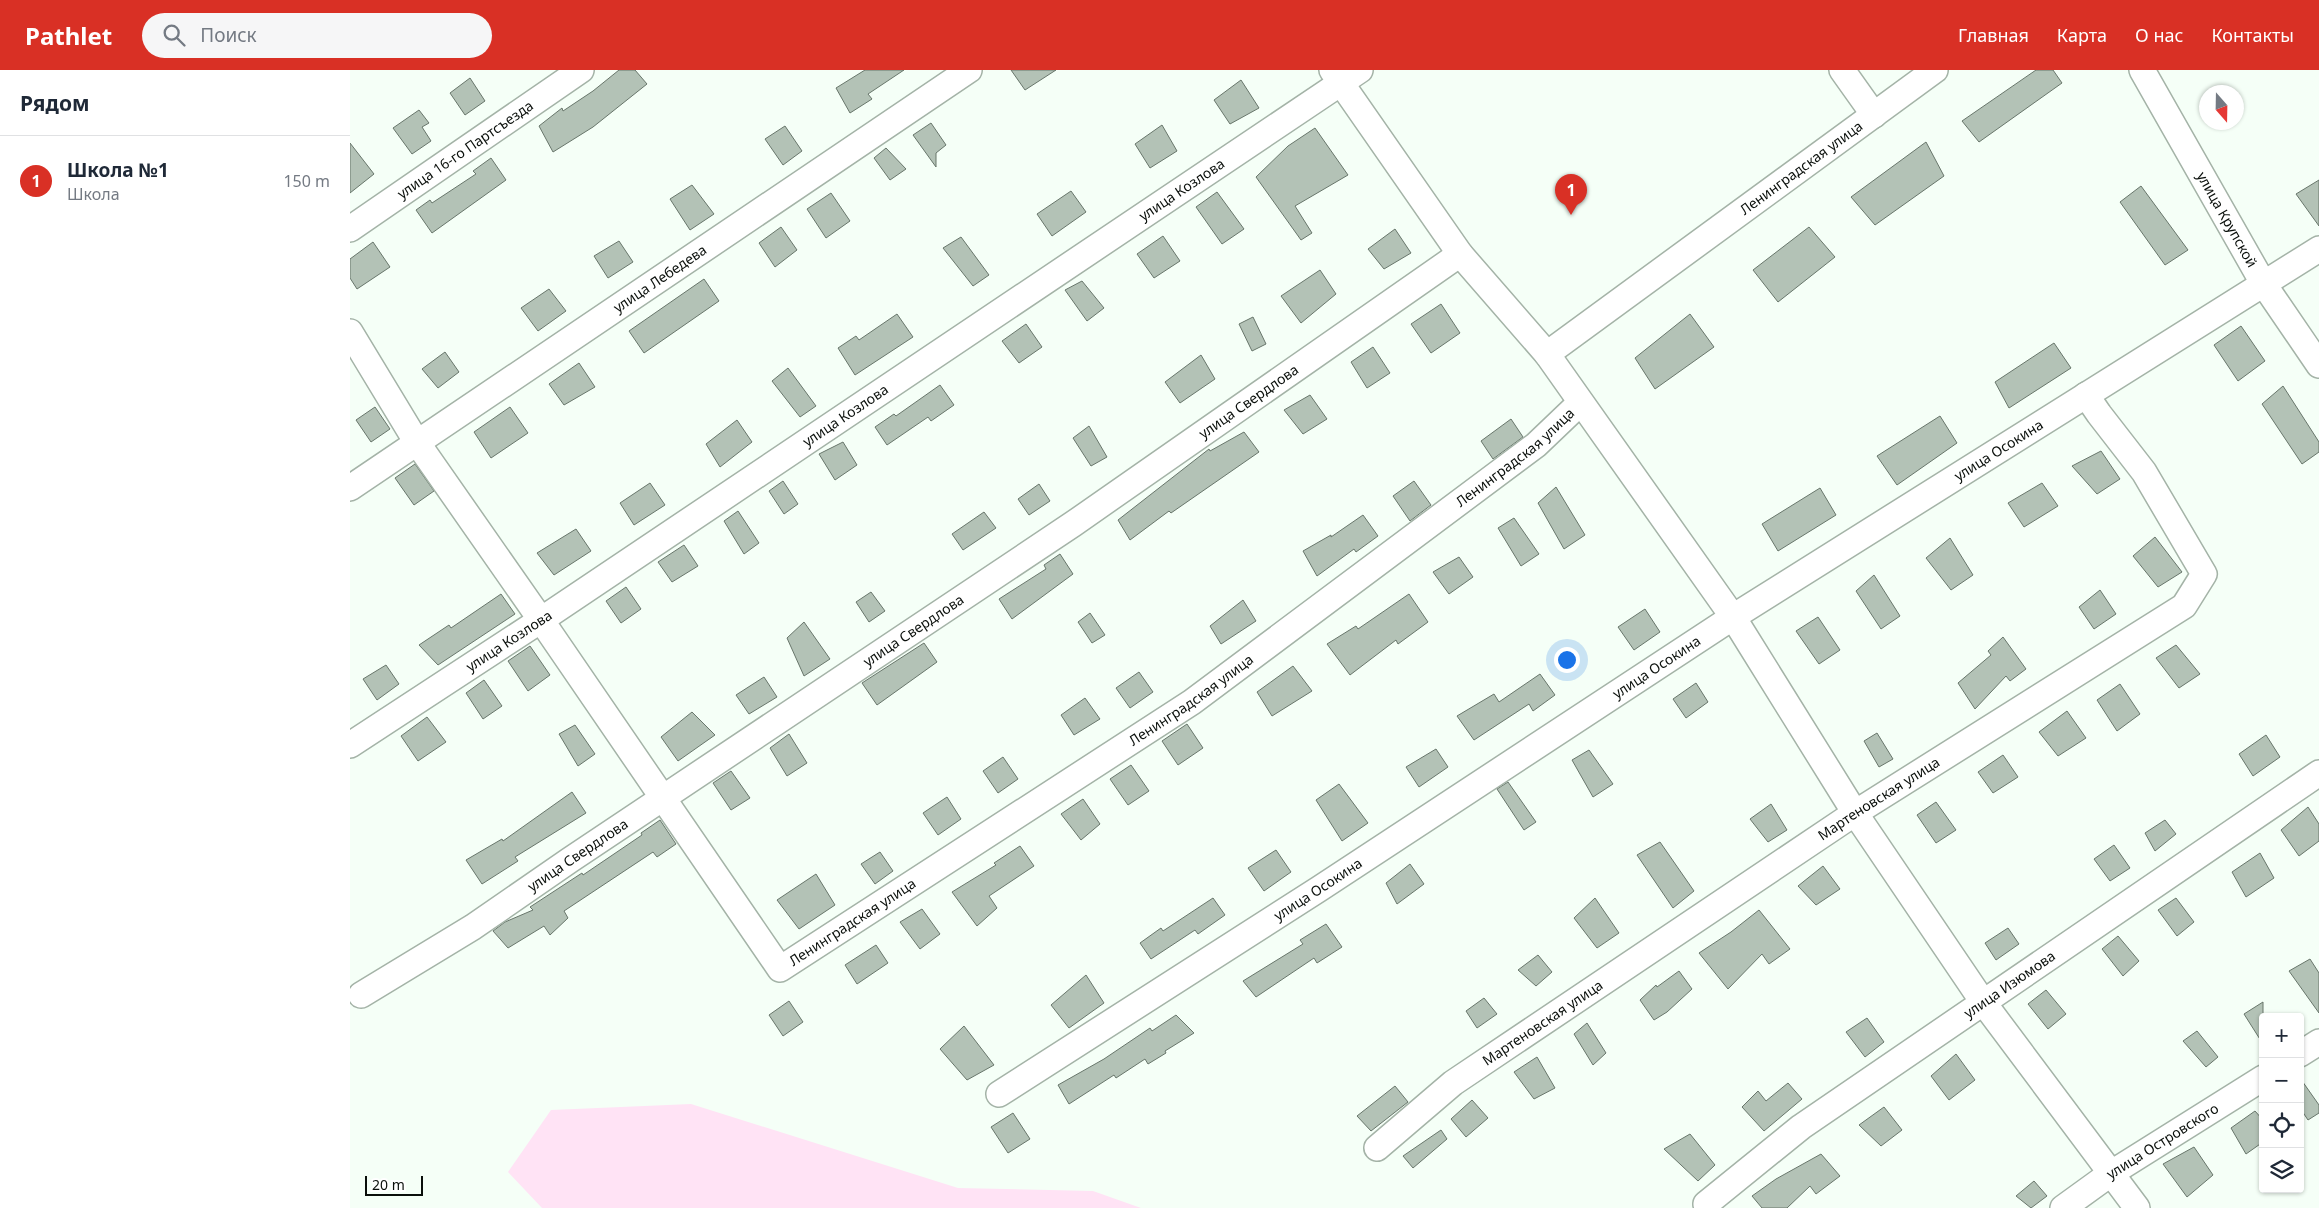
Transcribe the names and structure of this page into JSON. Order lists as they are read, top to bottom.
{
  "streets": {
    "street": [
      "улица 16-го Партсъезда",
      "Ленинградская улица",
      "улица Козлова",
      "улица Крупской",
      "улица Лебедева",
      "улица Свердлова",
      "улица Осокина",
      "Мартеновская улица",
      "улица Изюмова",
      "улица Островского"
    ]
  },
  "crossings": [
    ["Ленинградская улица", "улица Свердлова"],
    ["улица Крупской", "улица Осокина"],
    ["улица Осокина", "Мартеновская улица"]
  ],
  "scale_bar": "20 m",
  "north": "bottom",
  "page": {
    "header": "Pathlet",
    "search": "Поиск",
    "nav": [
      "Главная",
      "Карта",
      "О нас",
      "Контакты"
    ],
    "heading": "Рядом",
    "list": [
      {
        "mark": "1",
        "name": "Школа №1",
        "note": "Школа",
        "value": "150 m"
      }
    ],
    "pins": "1",
    "map_buttons": ["+", "−"],
    "scale": "20 m"
  }
}
